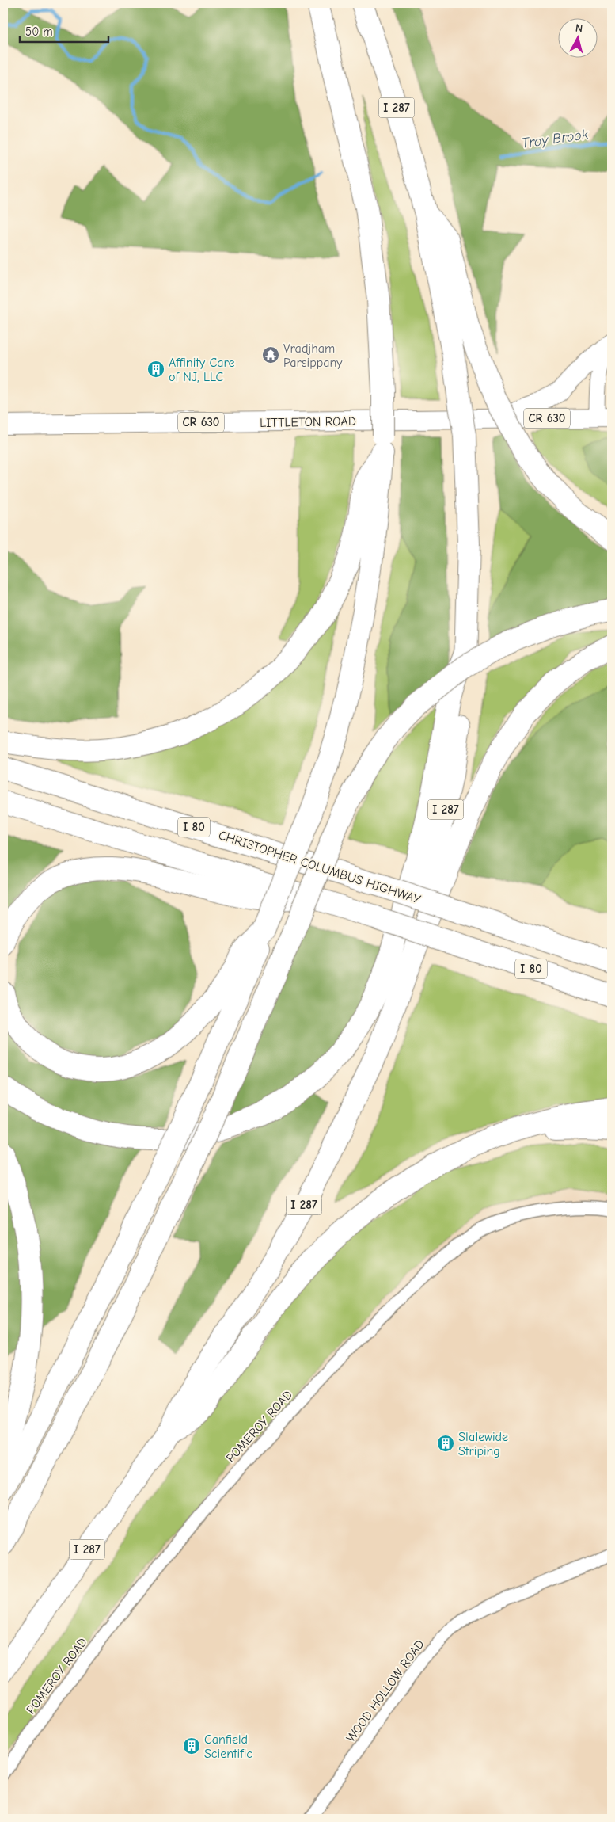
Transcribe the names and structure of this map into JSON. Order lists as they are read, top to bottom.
{
  "streets": {
    "highway": ["I 287", "I 80", "CHRISTOPHER COLUMBUS HIGHWAY"],
    "main road": ["CR 630", "LITTLETON ROAD"],
    "street": ["POMEROY ROAD", "WOOD HOLLOW ROAD"]
  },
  "water": ["Troy Brook"],
  "places": {
    "temple": ["Vradjham Parsippany"],
    "building": ["Affinity Care of NJ, LLC", "Statewide Striping", "Canfield Scientific"]
  },
  "scale_bar": "50 m",
  "north": "top"
}
